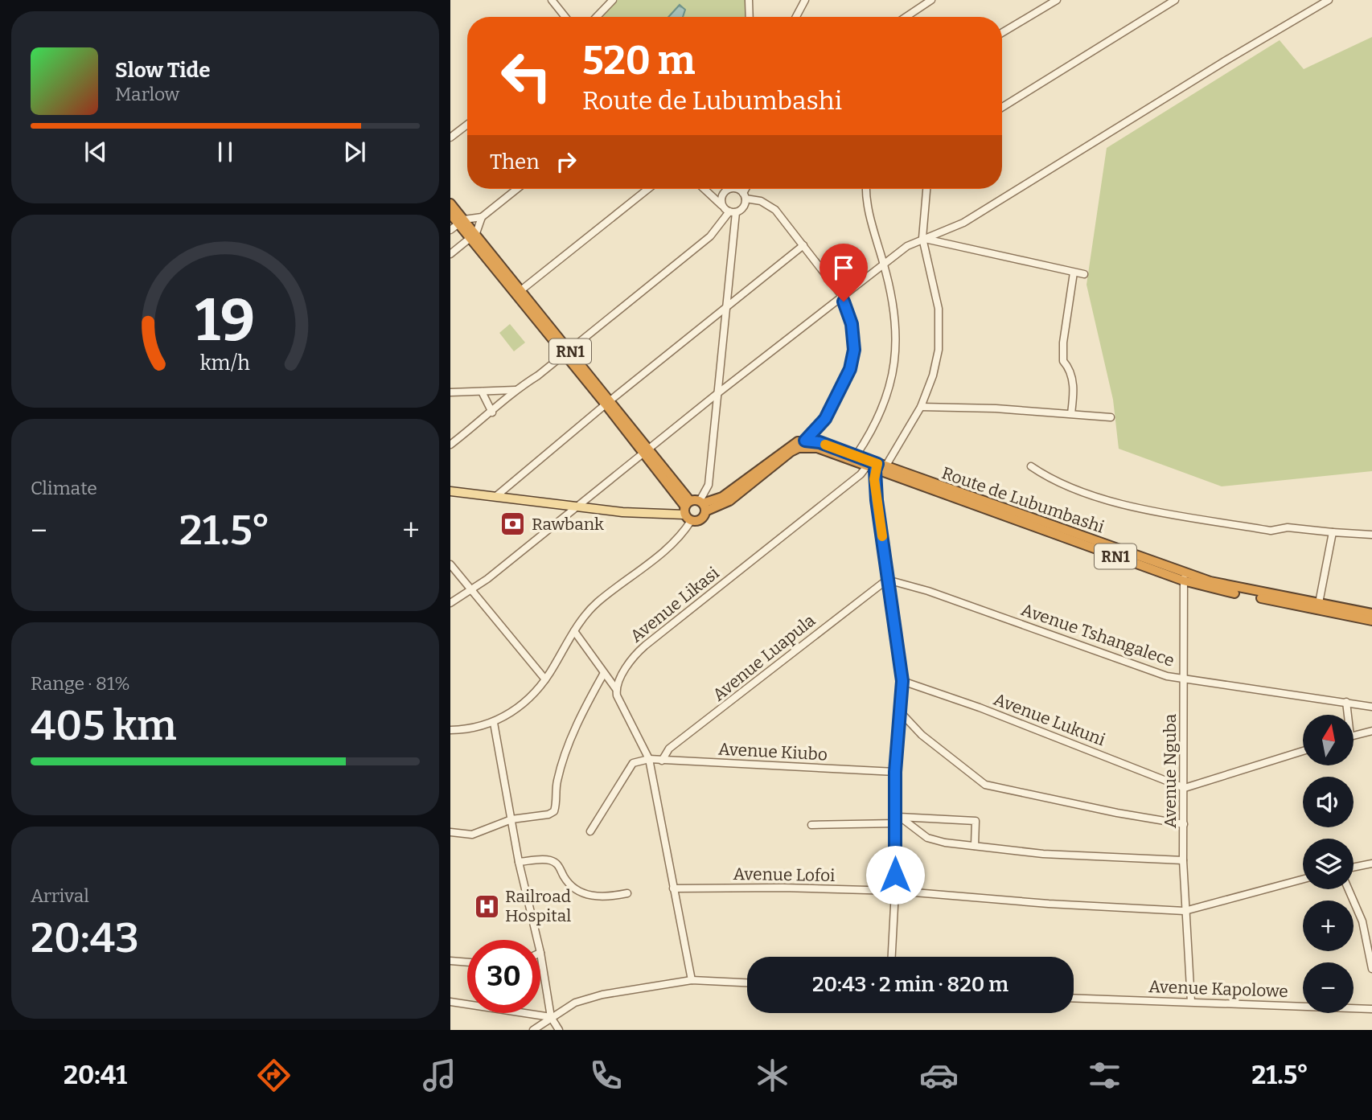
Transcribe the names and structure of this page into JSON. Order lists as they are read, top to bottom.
{
  "streets": {
    "highway": ["RN1", "Route de Lubumbashi"],
    "street": [
      "Avenue Likasi",
      "Avenue Tshangalece",
      "Avenue Luapula",
      "Avenue Lukuni",
      "Avenue Kiubo",
      "Avenue Nguba",
      "Avenue Lofoi",
      "Avenue Kapolowe"
    ]
  },
  "crossings": [
    ["Route de Lubumbashi", "Avenue Likasi"],
    ["Route de Lubumbashi", "Avenue Nguba"],
    ["Avenue Tshangalece", "Avenue Luapula"],
    ["Avenue Tshangalece", "Avenue Nguba"],
    ["Avenue Luapula", "Avenue Kiubo"],
    ["Avenue Lukuni", "Avenue Nguba"],
    ["Avenue Nguba", "Avenue Lofoi"],
    ["Avenue Nguba", "Avenue Kapolowe"]
  ],
  "places": {
    "bank": ["Rawbank"],
    "hospital": ["Railroad Hospital"]
  },
  "north": "top",
  "page": {
    "turn": ["520 m", "Route de Lubumbashi"],
    "song": ["Slow Tide", "Marlow"],
    "then": "Then",
    "tile": [
      "Climate",
      ["Range · 81%", "405 km"],
      ["Arrival", "20:43"]
    ],
    "heat": ["−", "21.5°", "+"],
    "map_buttons": ["+", "−"],
    "limit": "30",
    "trip": "20:43 · 2 min · 820 m",
    "tabs": ["20:41", "21.5°"],
    "gauge": ["19", "km/h"]
  }
}
